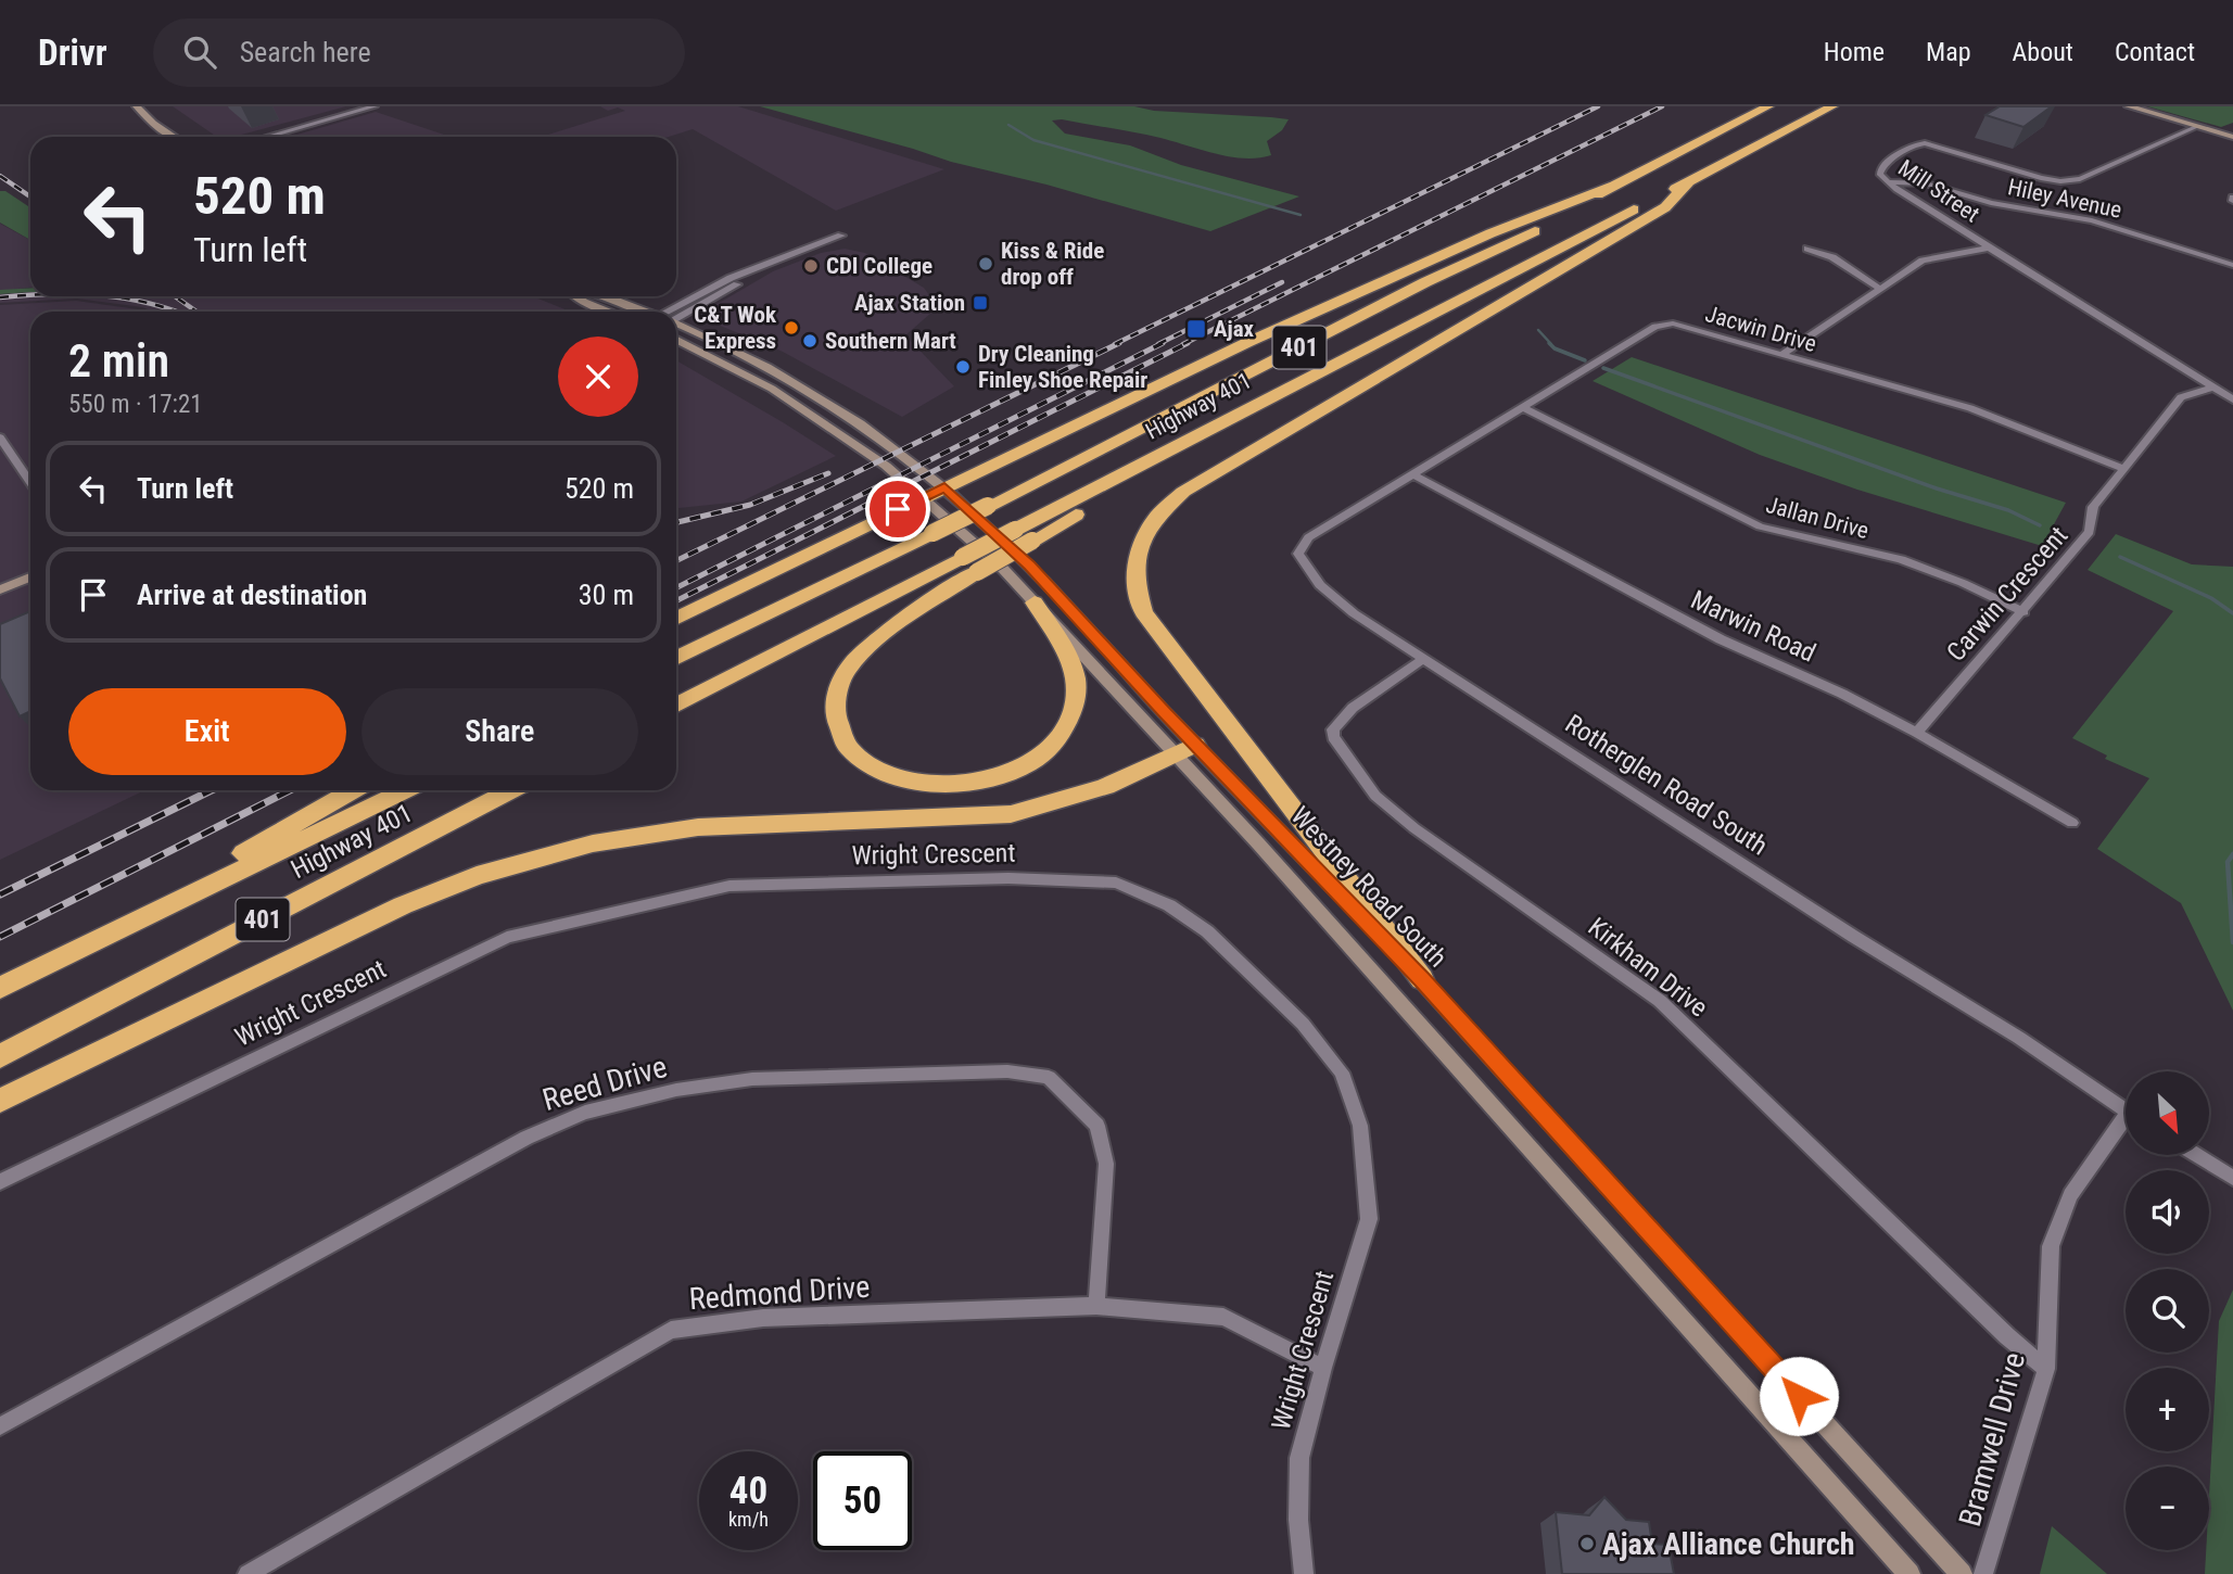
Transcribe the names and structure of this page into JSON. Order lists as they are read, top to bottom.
{
  "streets": {
    "highway": ["401", "Highway 401"],
    "main road": ["Westney Road South"],
    "street": [
      "Mill Street",
      "Hiley Avenue",
      "Jacwin Drive",
      "Jallan Drive",
      "Carwin Crescent",
      "Marwin Road",
      "Rotherglen Road South",
      "Wright Crescent",
      "Kirkham Drive",
      "Reed Drive",
      "Redmond Drive",
      "Bramwell Drive"
    ]
  },
  "crossings": [
    ["Mill Street", "Hiley Avenue"],
    ["Mill Street", "Carwin Crescent"],
    ["Jacwin Drive", "Jallan Drive"],
    ["Jacwin Drive", "Carwin Crescent"],
    ["Jacwin Drive", "Marwin Road"],
    ["Jacwin Drive", "Rotherglen Road South"],
    ["Jallan Drive", "Carwin Crescent"],
    ["Carwin Crescent", "Marwin Road"],
    ["Marwin Road", "Rotherglen Road South"],
    ["Rotherglen Road South", "Kirkham Drive"],
    ["Wright Crescent", "Redmond Drive"],
    ["Kirkham Drive", "Bramwell Drive"],
    ["Reed Drive", "Redmond Drive"]
  ],
  "places": {
    "other": [
      "Kiss & Ride drop off",
      "CDI College",
      "C&T Wok Express",
      "Southern Mart",
      "Dry Cleaning Finley Shoe Repair",
      "Ajax Alliance Church"
    ],
    "transit": ["Ajax Station", "Ajax"]
  },
  "north": "bottom right",
  "page": {
    "header": "Drivr",
    "search": "Search here",
    "nav": [
      "Home",
      "Map",
      "About",
      "Contact"
    ],
    "turn": ["520 m", "Turn left"],
    "heading": ["2 min", "550 m · 17:21"],
    "list": [
      {
        "name": "Turn left",
        "value": "520 m"
      },
      {
        "name": "Arrive at destination",
        "value": "30 m"
      }
    ],
    "buttons": ["Exit", "Share"],
    "map_buttons": ["+", "−"],
    "speed": "40 km/h",
    "limit": "50"
  }
}
